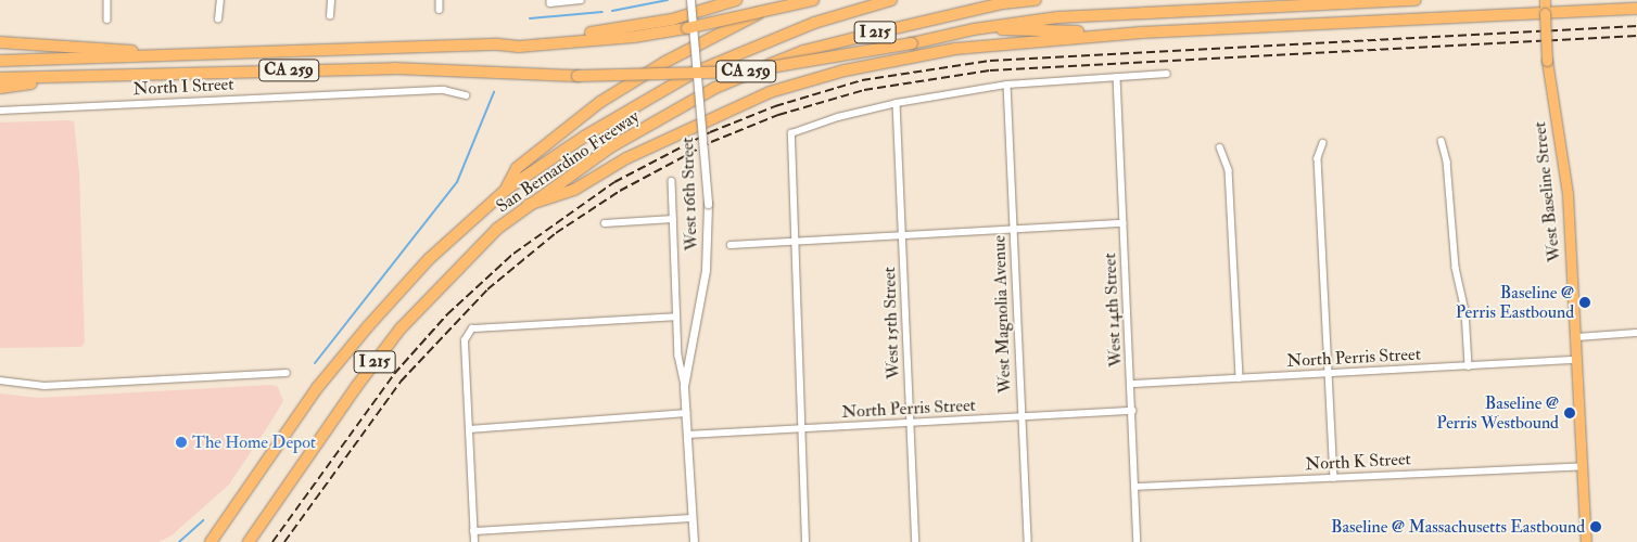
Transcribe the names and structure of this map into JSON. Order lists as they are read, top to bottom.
{
  "streets": {
    "highway": ["I 215", "CA 259", "San Bernardino Freeway"],
    "main road": ["West Baseline Street"],
    "street": [
      "North I Street",
      "West 16th Street",
      "West 14th Street",
      "West Magnolia Avenue",
      "West 15th Street",
      "North Perris Street",
      "North K Street"
    ]
  },
  "crossings": [
    ["West Baseline Street", "North Perris Street"],
    ["West Baseline Street", "North K Street"],
    ["West 16th Street", "North Perris Street"],
    ["West 14th Street", "North Perris Street"],
    ["West 14th Street", "North K Street"],
    ["West Magnolia Avenue", "North Perris Street"],
    ["West 15th Street", "North Perris Street"]
  ],
  "places": [
    "Baseline @ Perris Eastbound",
    "Baseline @ Perris Westbound",
    "The Home Depot",
    "Baseline @ Massachusetts Eastbound"
  ]
}
